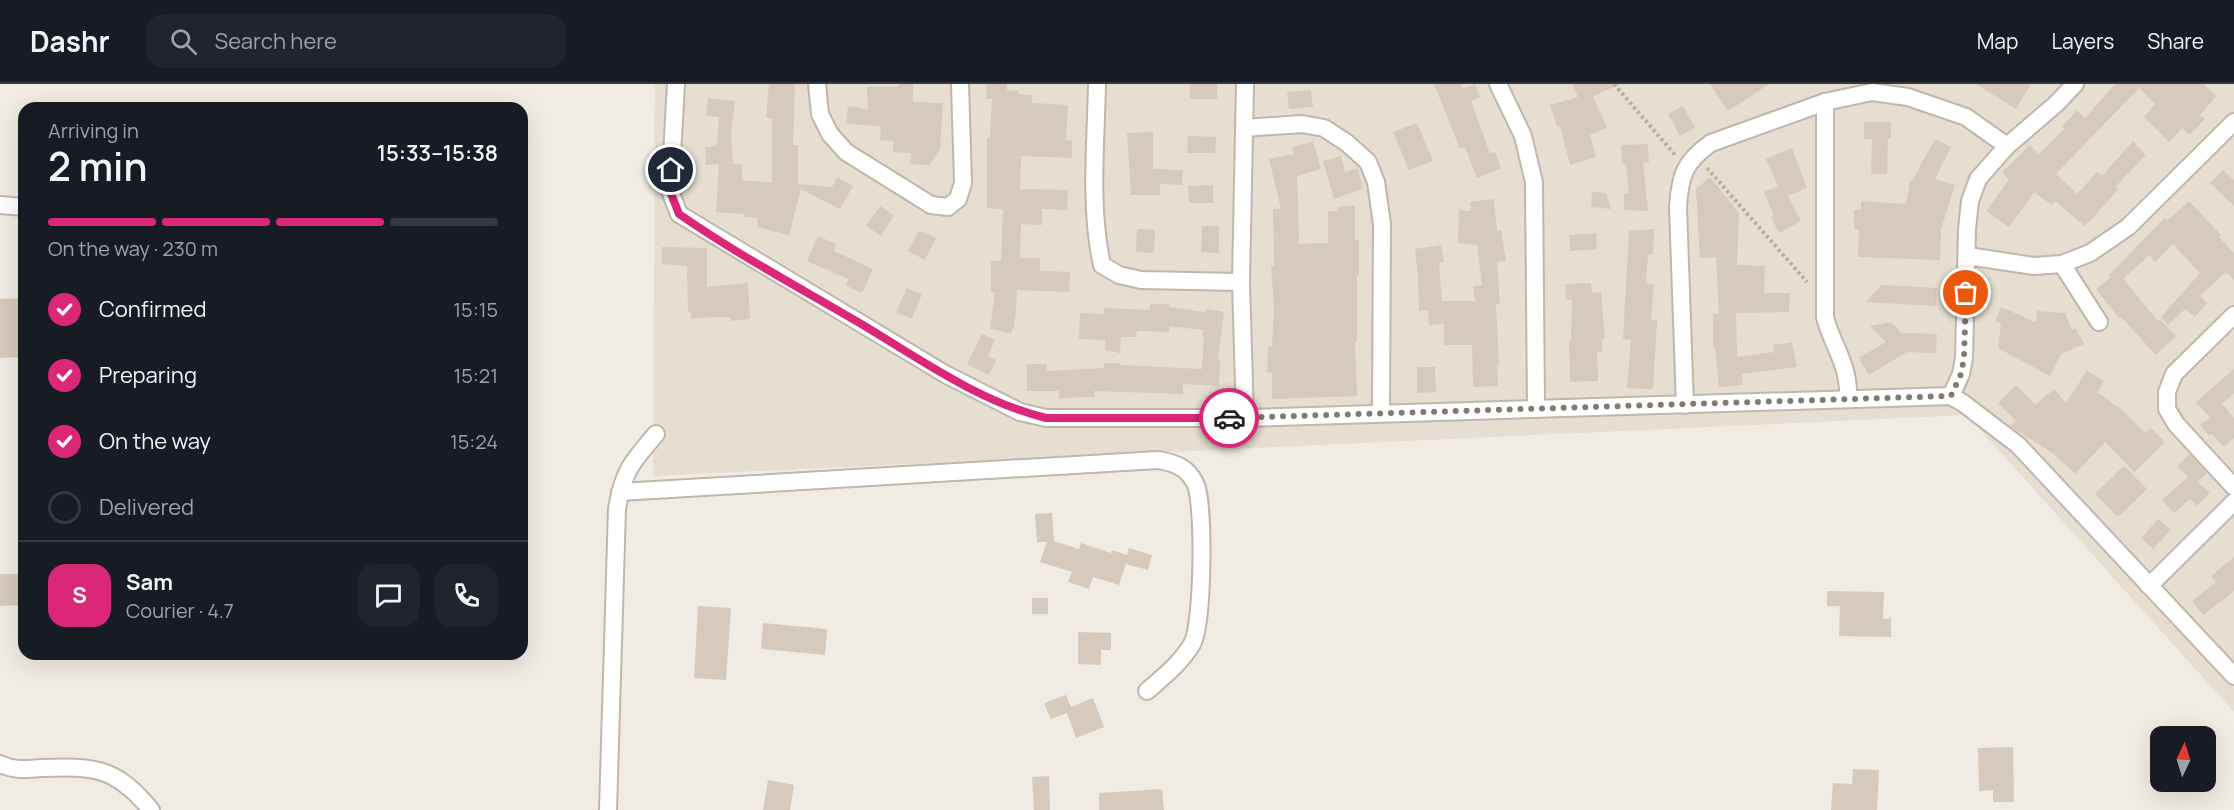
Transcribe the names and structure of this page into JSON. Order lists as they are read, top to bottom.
{
  "north": "top",
  "page": {
    "header": "Dashr",
    "search": "Search here",
    "nav": ["Map", "Layers", "Share"],
    "heading": ["2 min", "Arriving in", "15:33–15:38"],
    "panel": ["Sam", "Courier · 4.7"],
    "bar": "On the way · 230 m",
    "list": [
      ["Confirmed", "15:15"],
      ["Preparing", "15:21"],
      ["On the way", "15:24"],
      "Delivered"
    ],
    "round": "S"
  }
}
